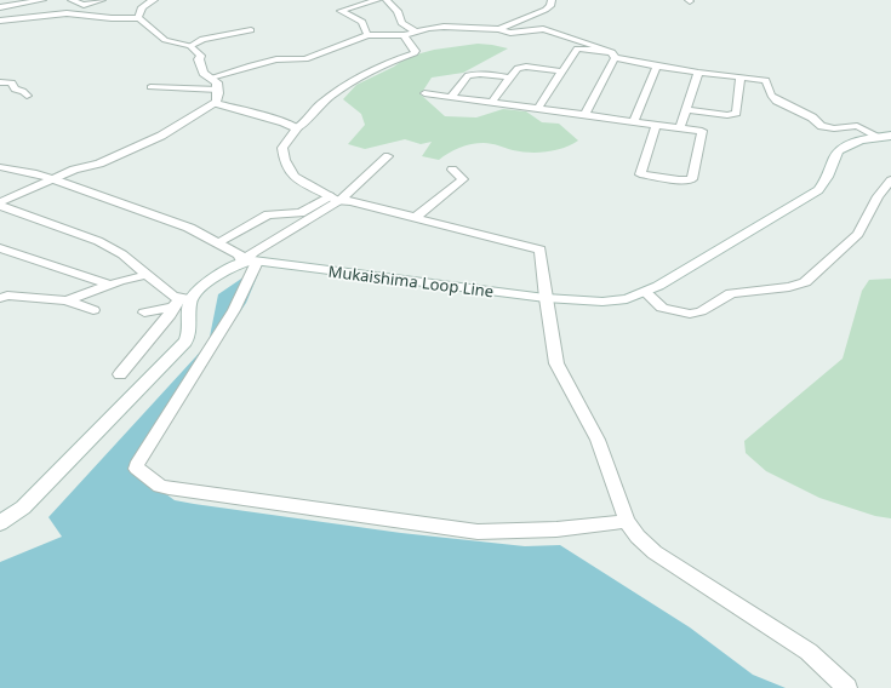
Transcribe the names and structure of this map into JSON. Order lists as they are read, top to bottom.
{
  "streets": {
    "street": ["Mukaishima Loop Line"]
  }
}
